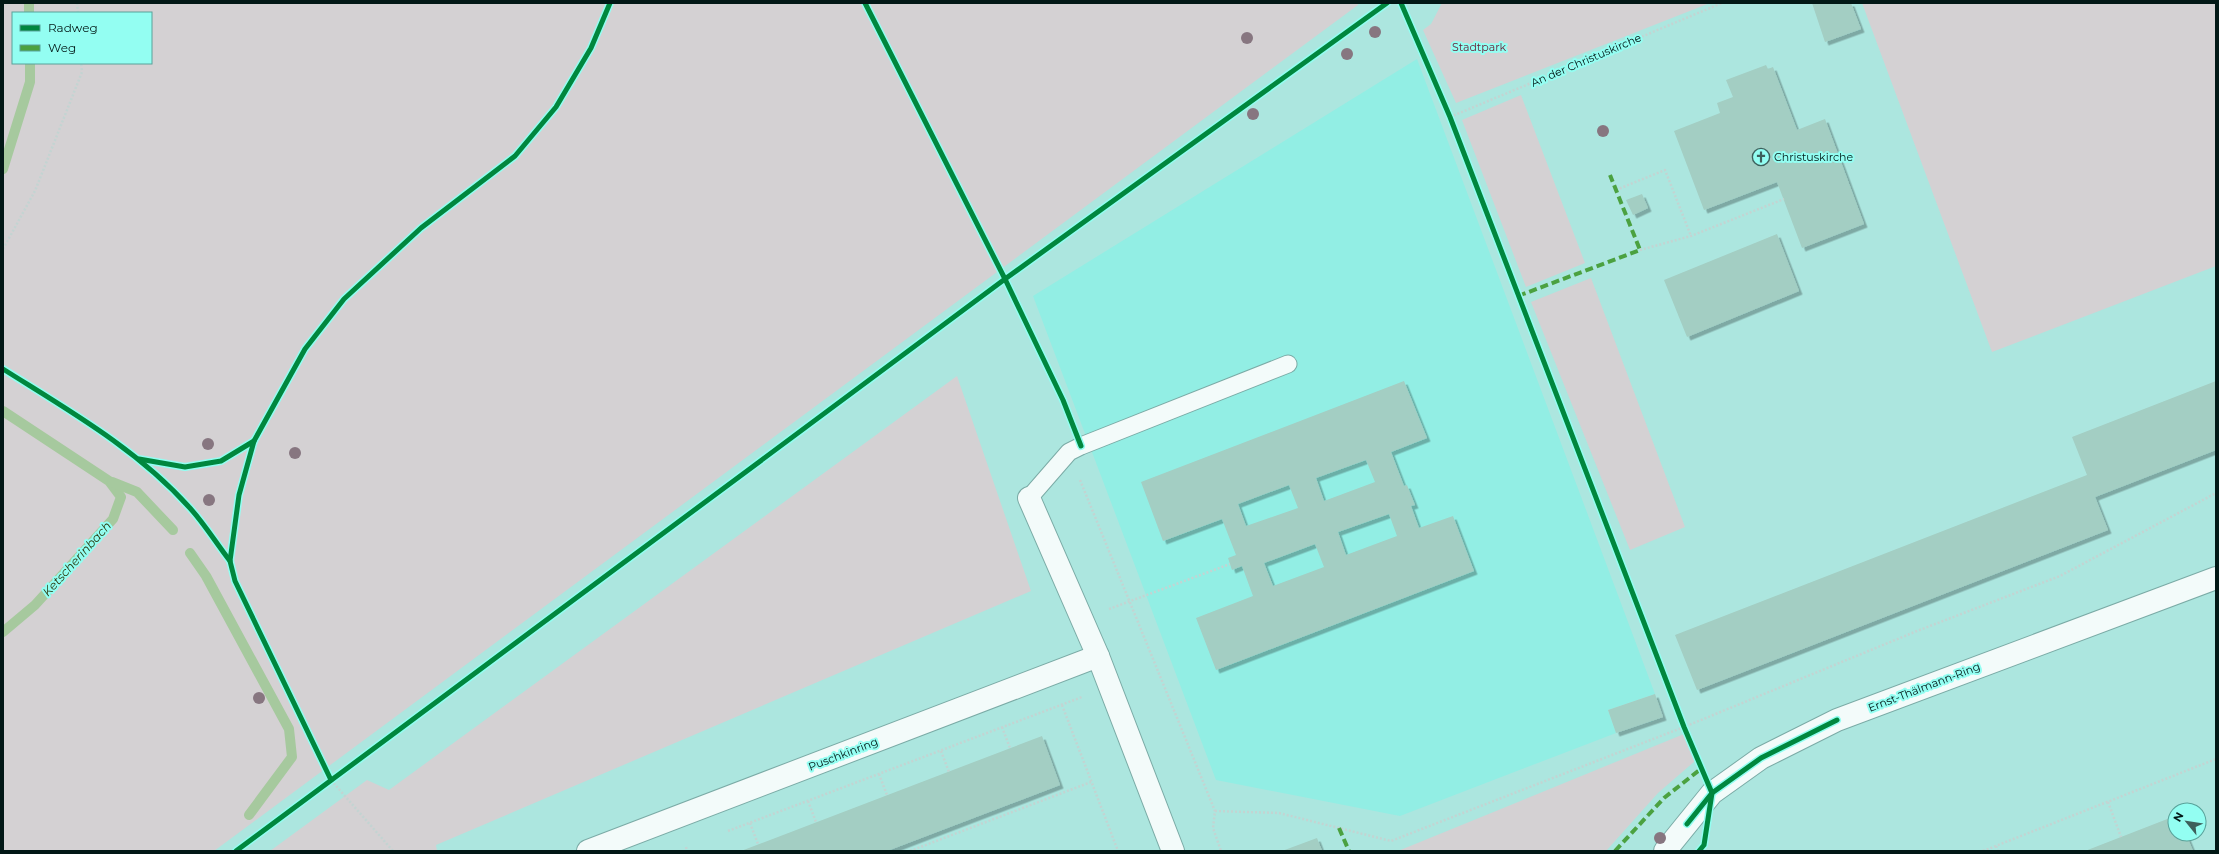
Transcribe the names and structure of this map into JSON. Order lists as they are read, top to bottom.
{
  "streets": {
    "street": ["Ernst-Thälmann-Ring", "Puschkinring"],
    "path": ["An der Christuskirche"]
  },
  "water": ["Ketscherinbach"],
  "parks": ["Stadtpark"],
  "places": {
    "church": ["Christuskirche"]
  },
  "legend": ["Radweg", "Weg"],
  "north": "top left"
}
